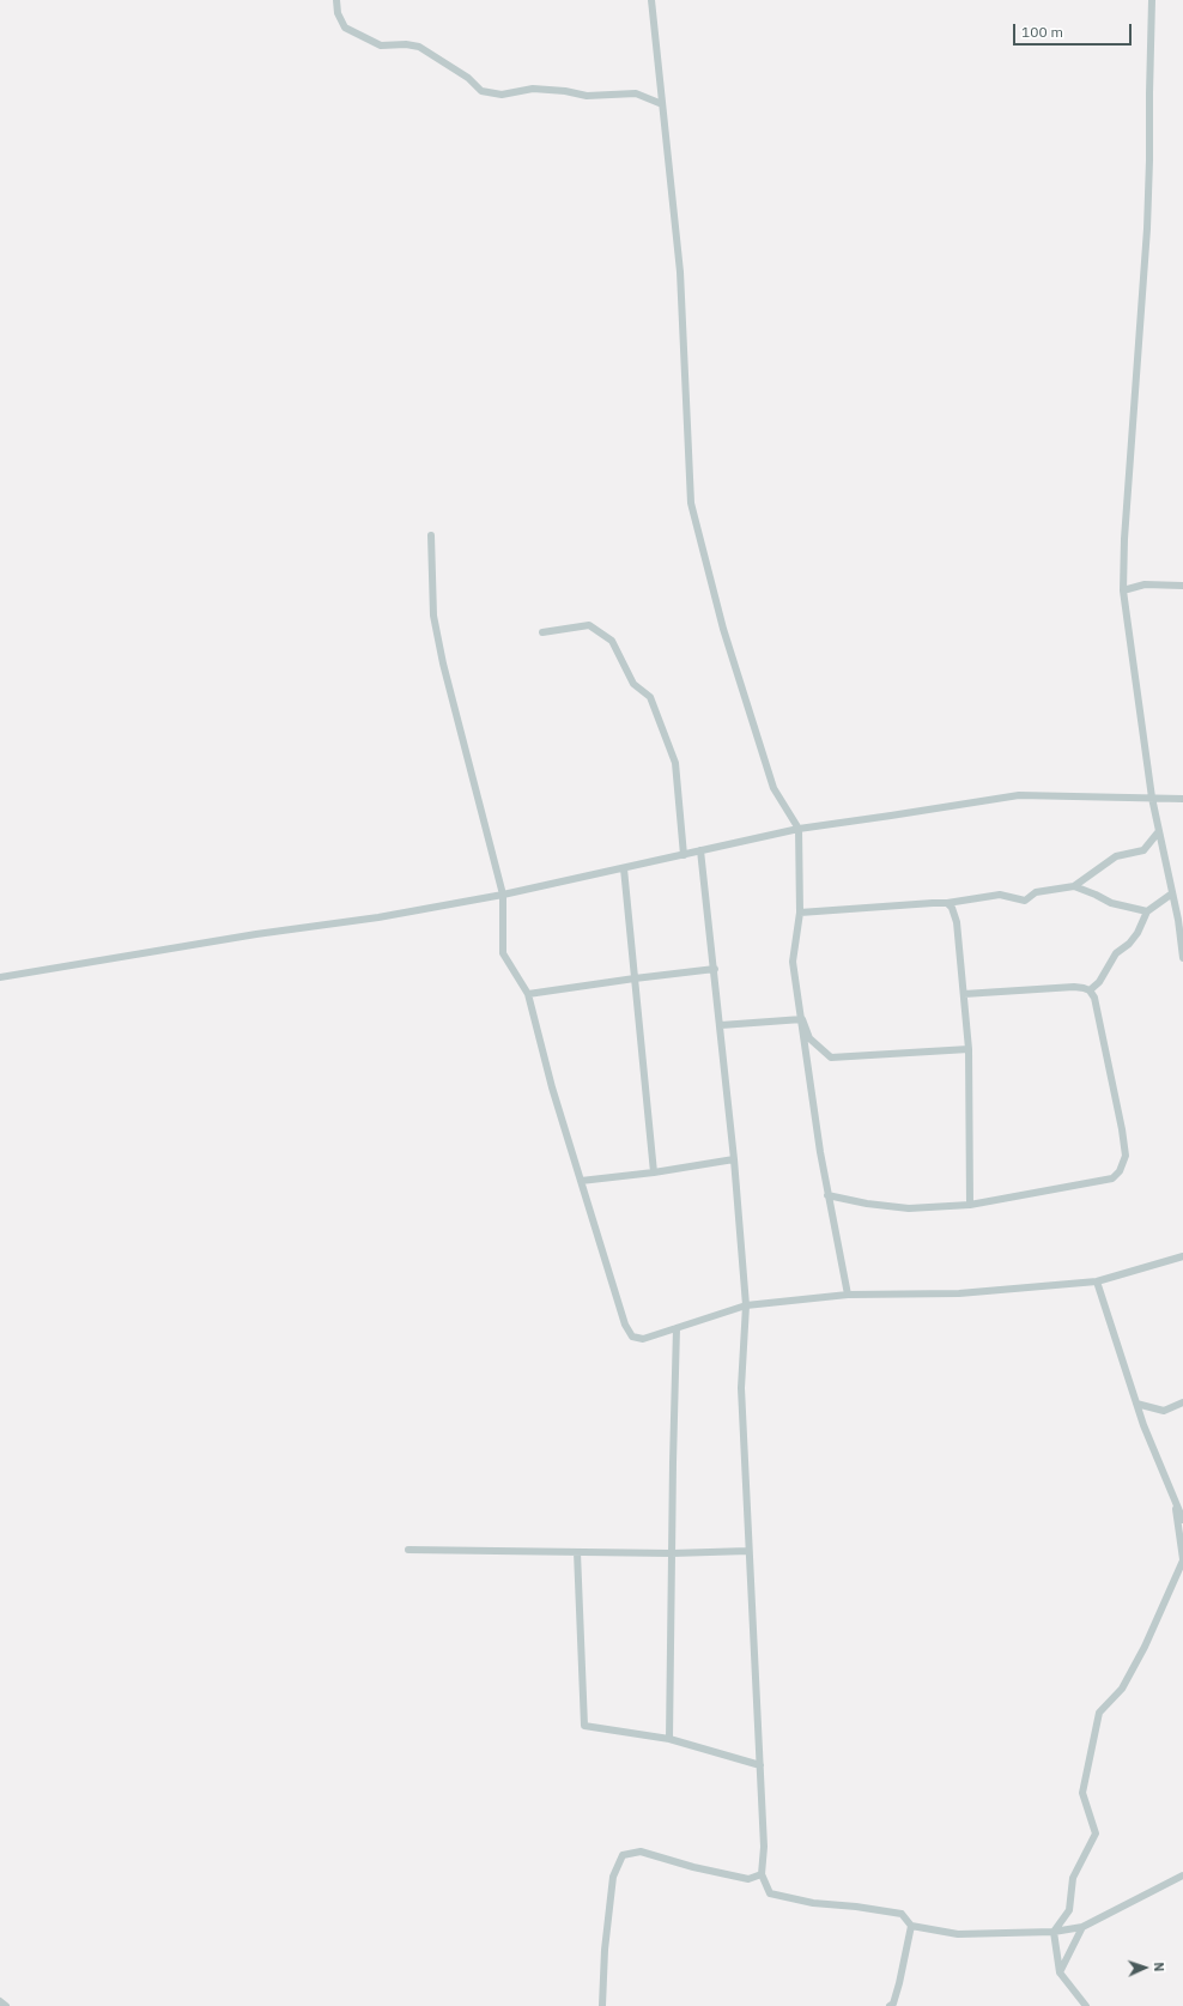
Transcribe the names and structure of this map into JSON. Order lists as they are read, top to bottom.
{
  "scale_bar": "100 m",
  "north": "right"
}
